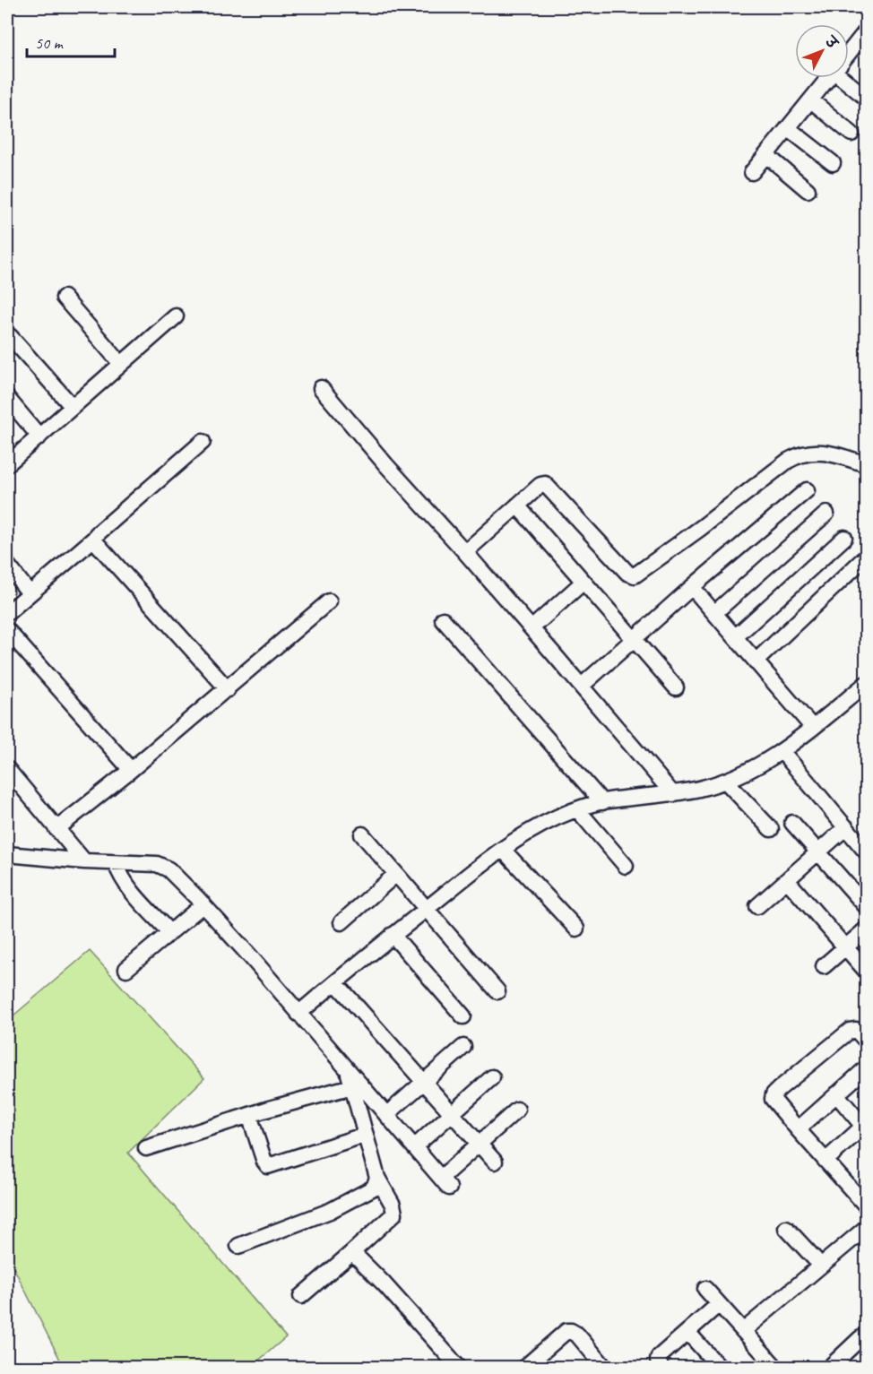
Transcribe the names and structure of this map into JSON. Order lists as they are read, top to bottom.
{
  "scale_bar": "50 m",
  "north": "top right"
}
